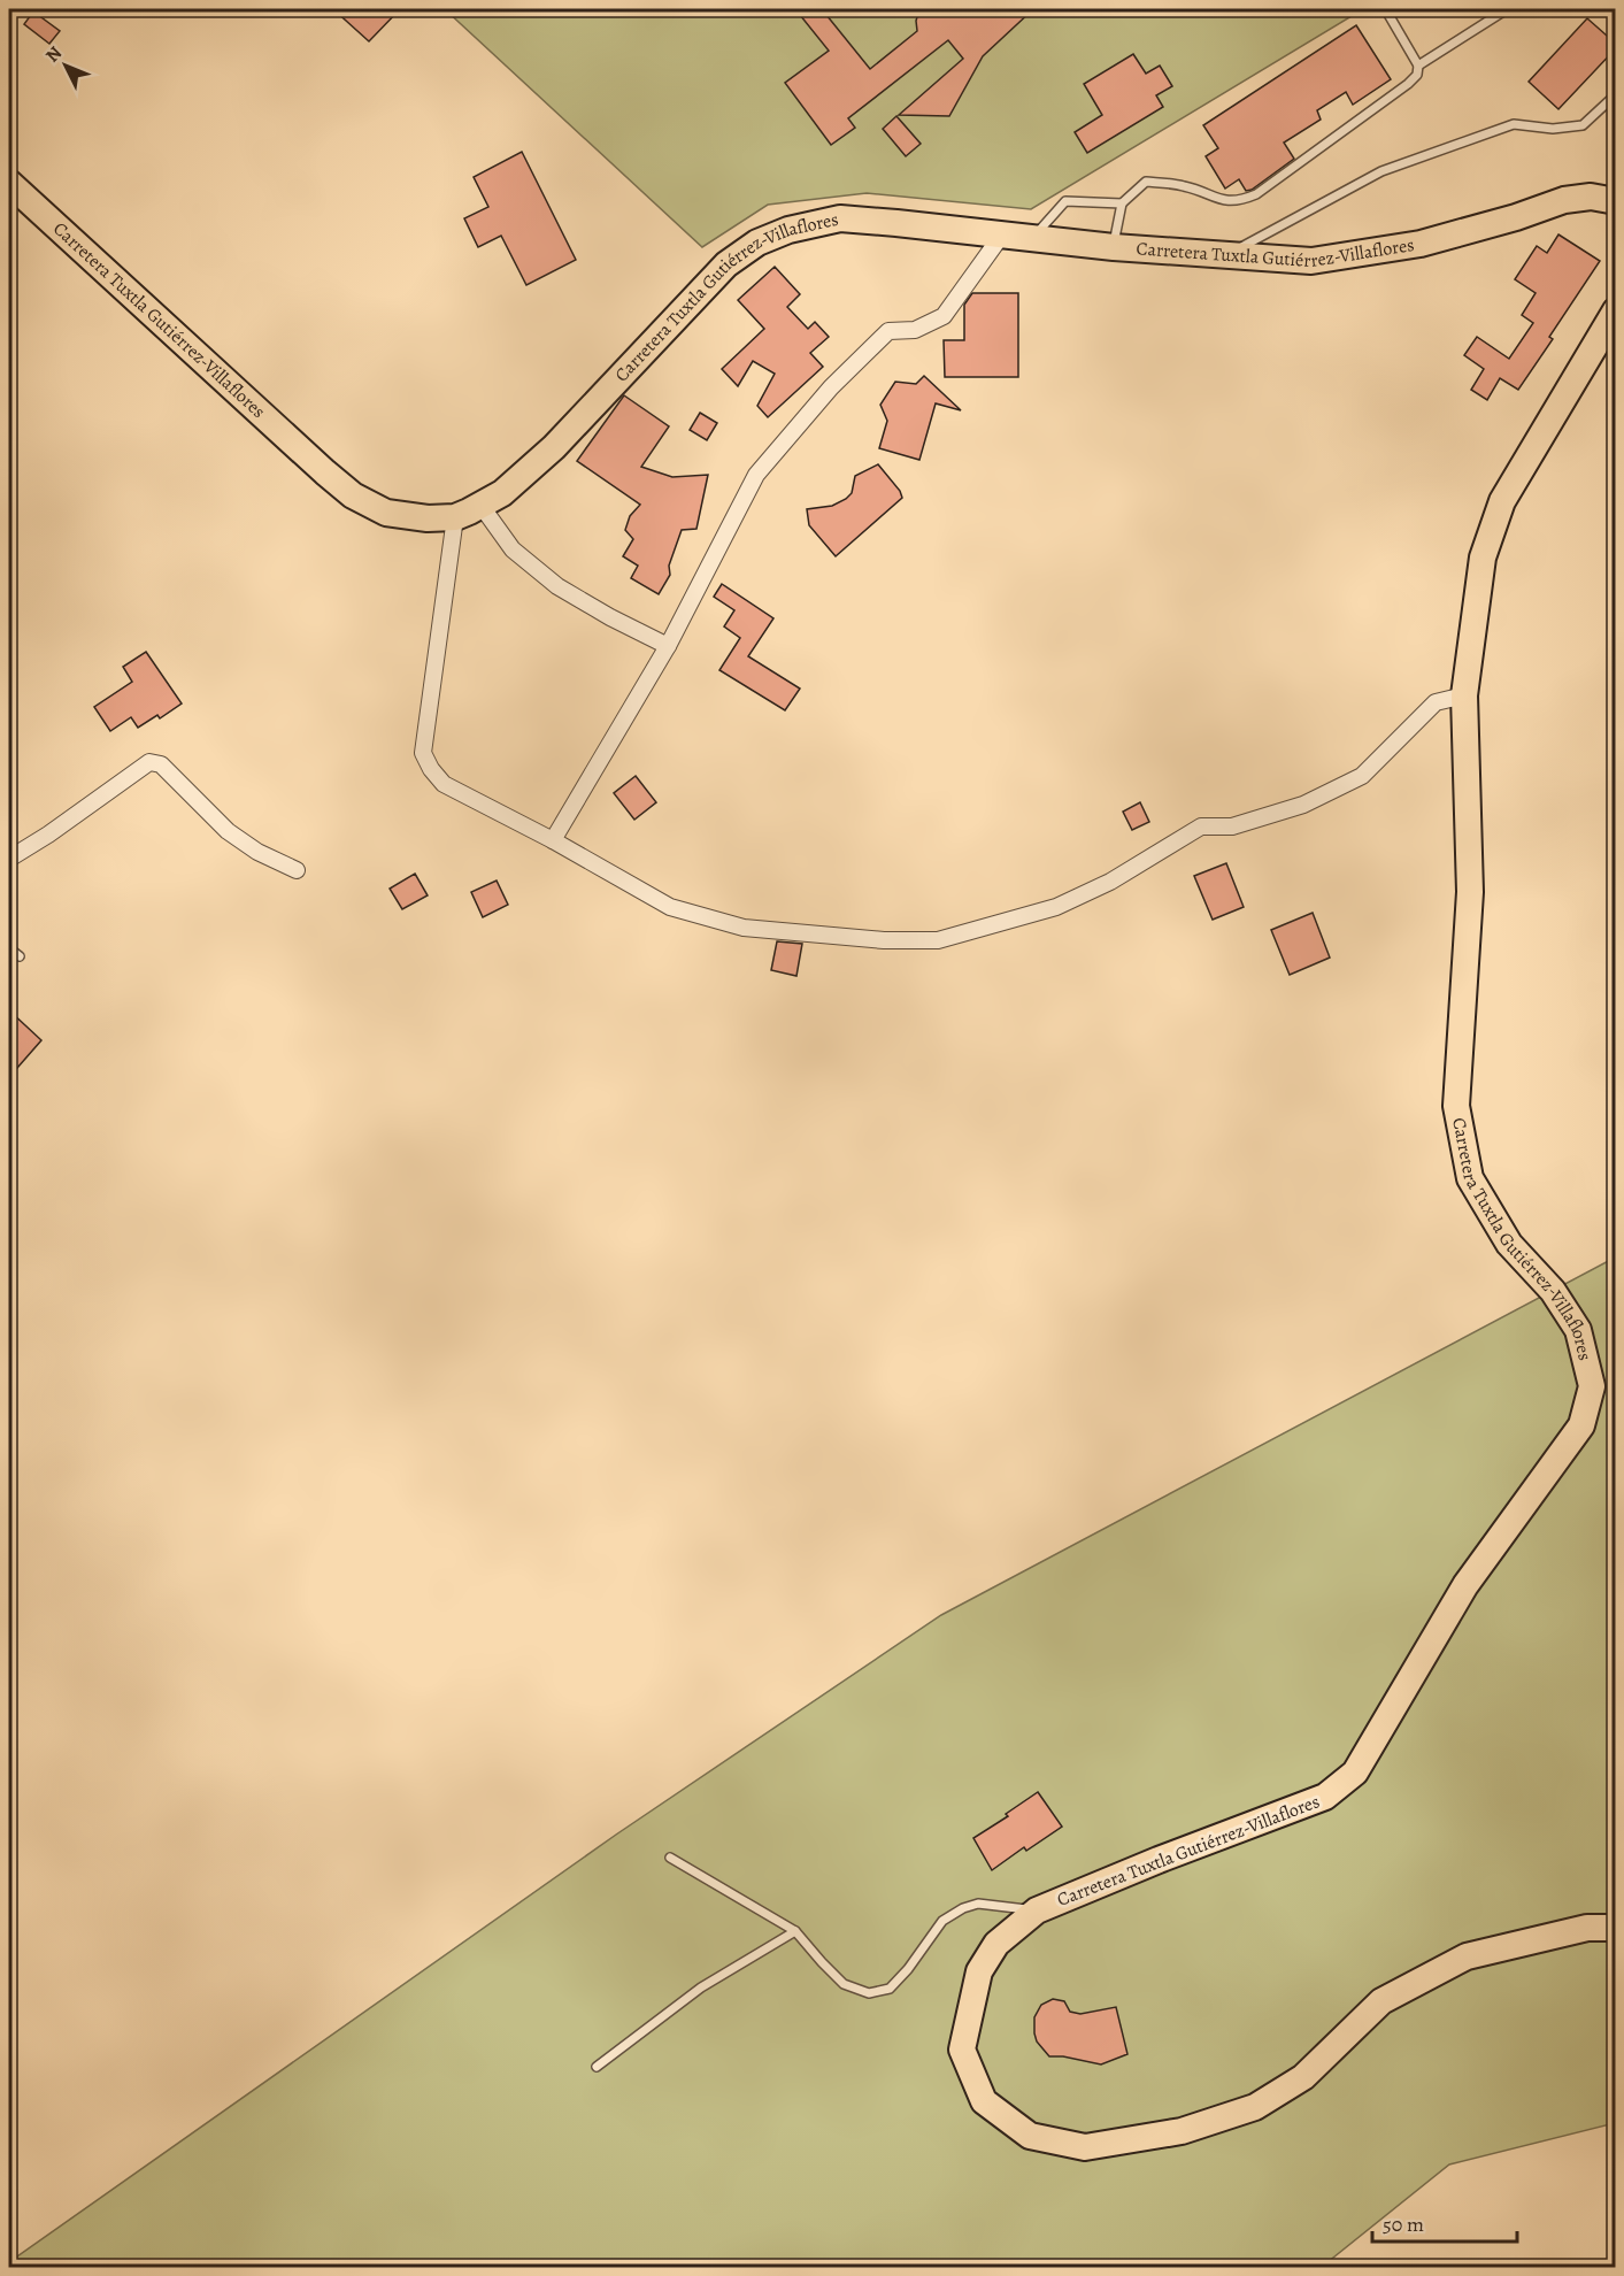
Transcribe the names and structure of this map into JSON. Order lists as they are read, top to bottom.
{
  "streets": {
    "main road": ["Carretera Tuxtla Gutiérrez-Villaflores"]
  },
  "scale_bar": "50 m",
  "north": "top left"
}
